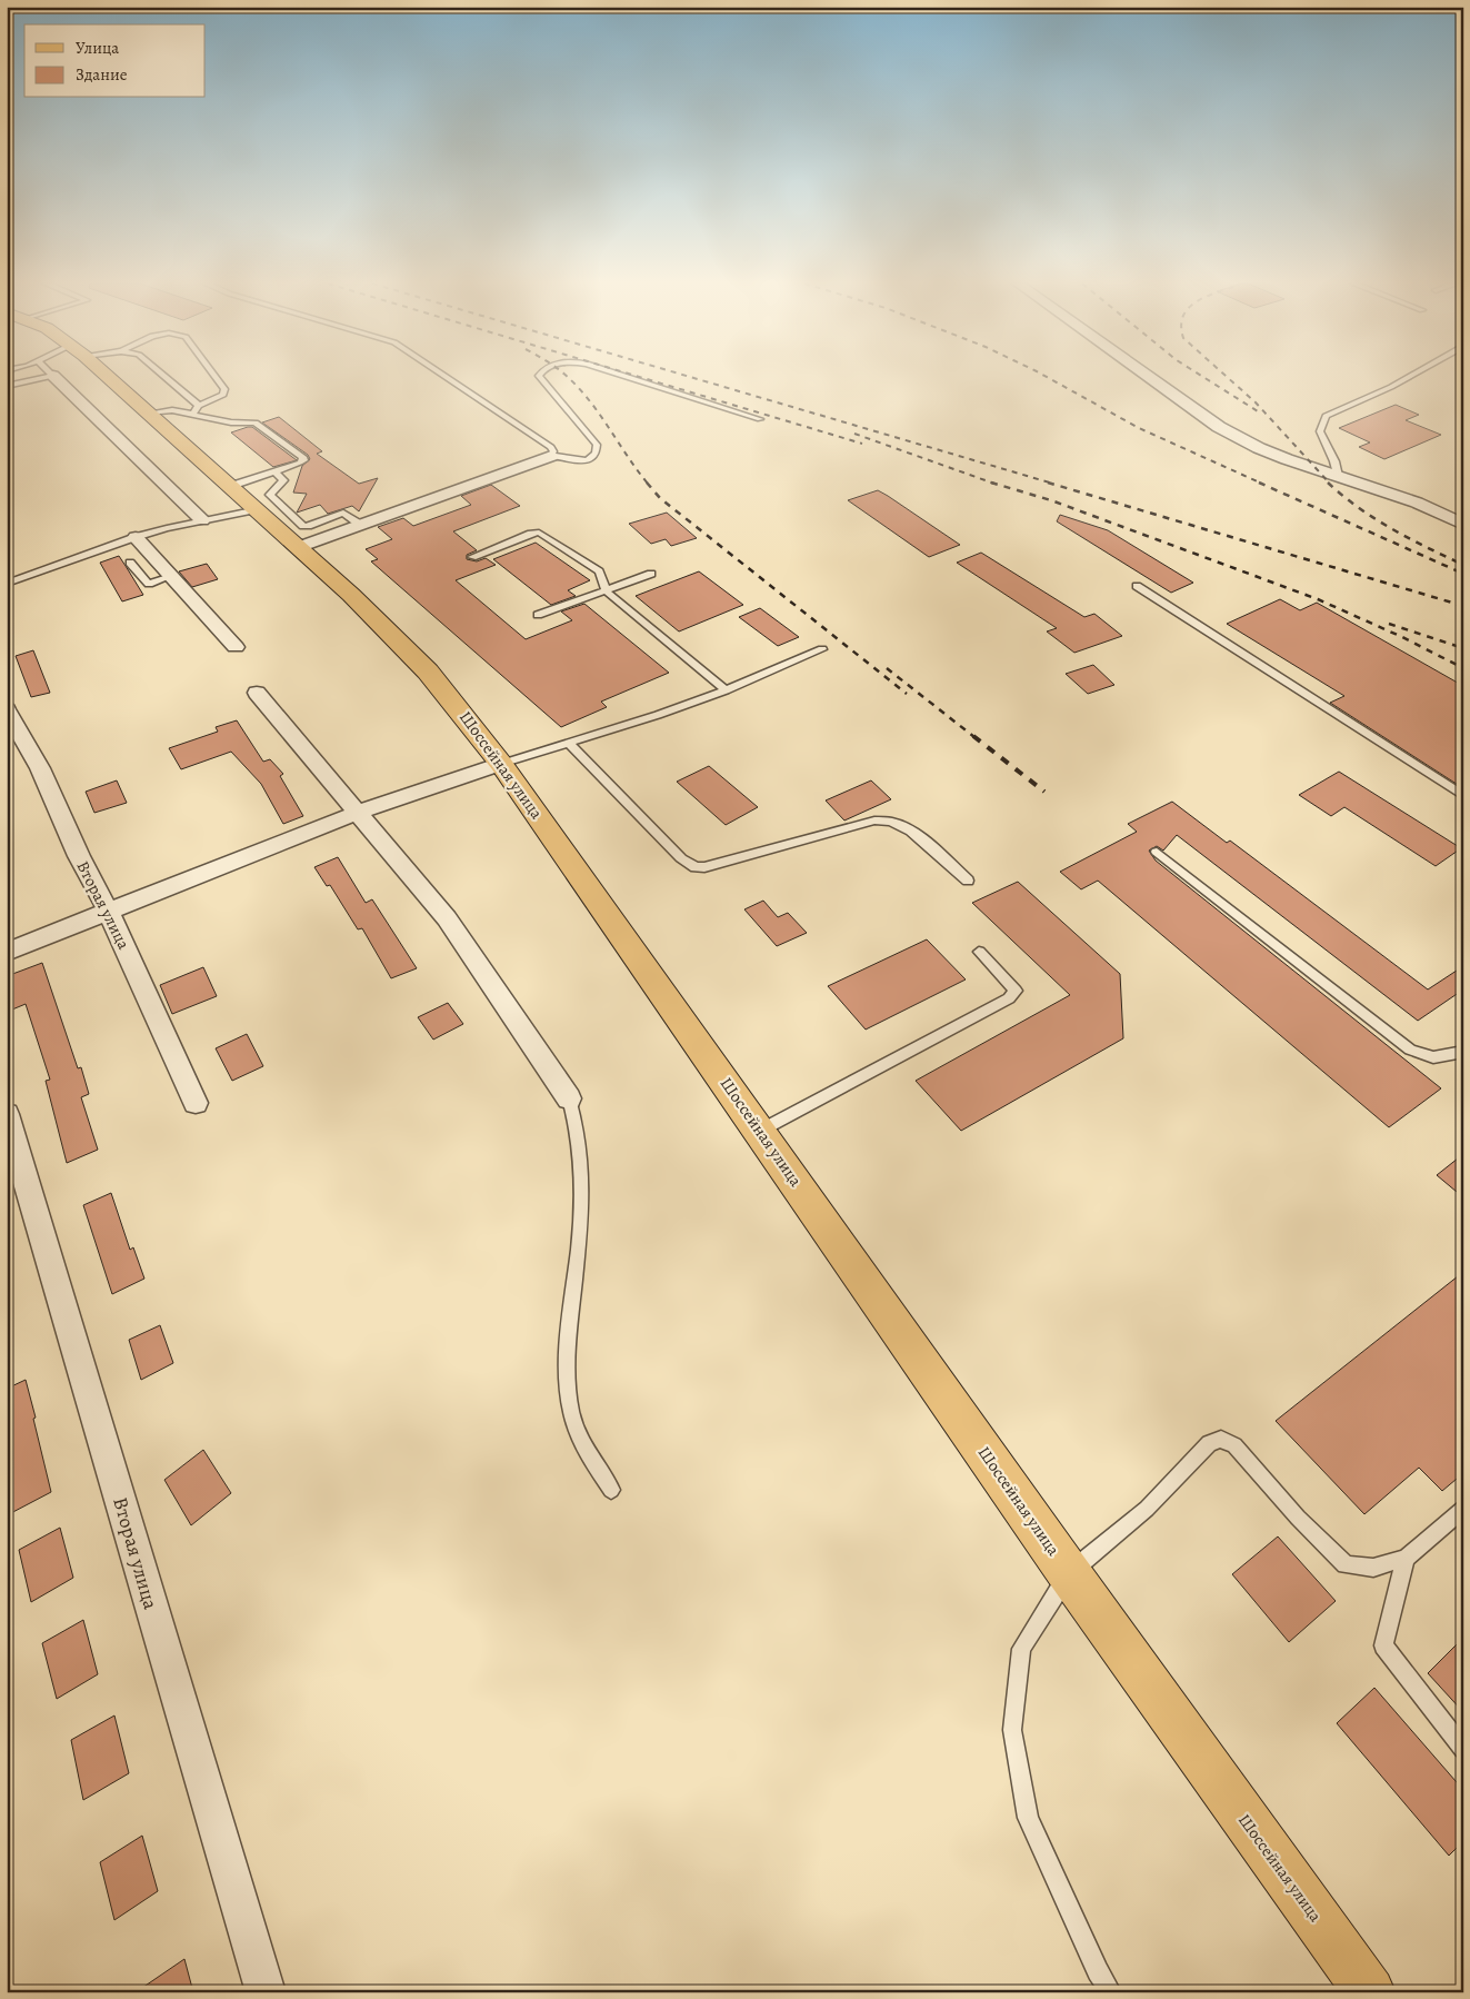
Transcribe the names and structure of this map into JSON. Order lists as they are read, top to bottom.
{
  "streets": {
    "main road": ["Шоссейная улица"],
    "street": ["Вторая улица"]
  },
  "legend": ["Улица", "Здание"]
}
